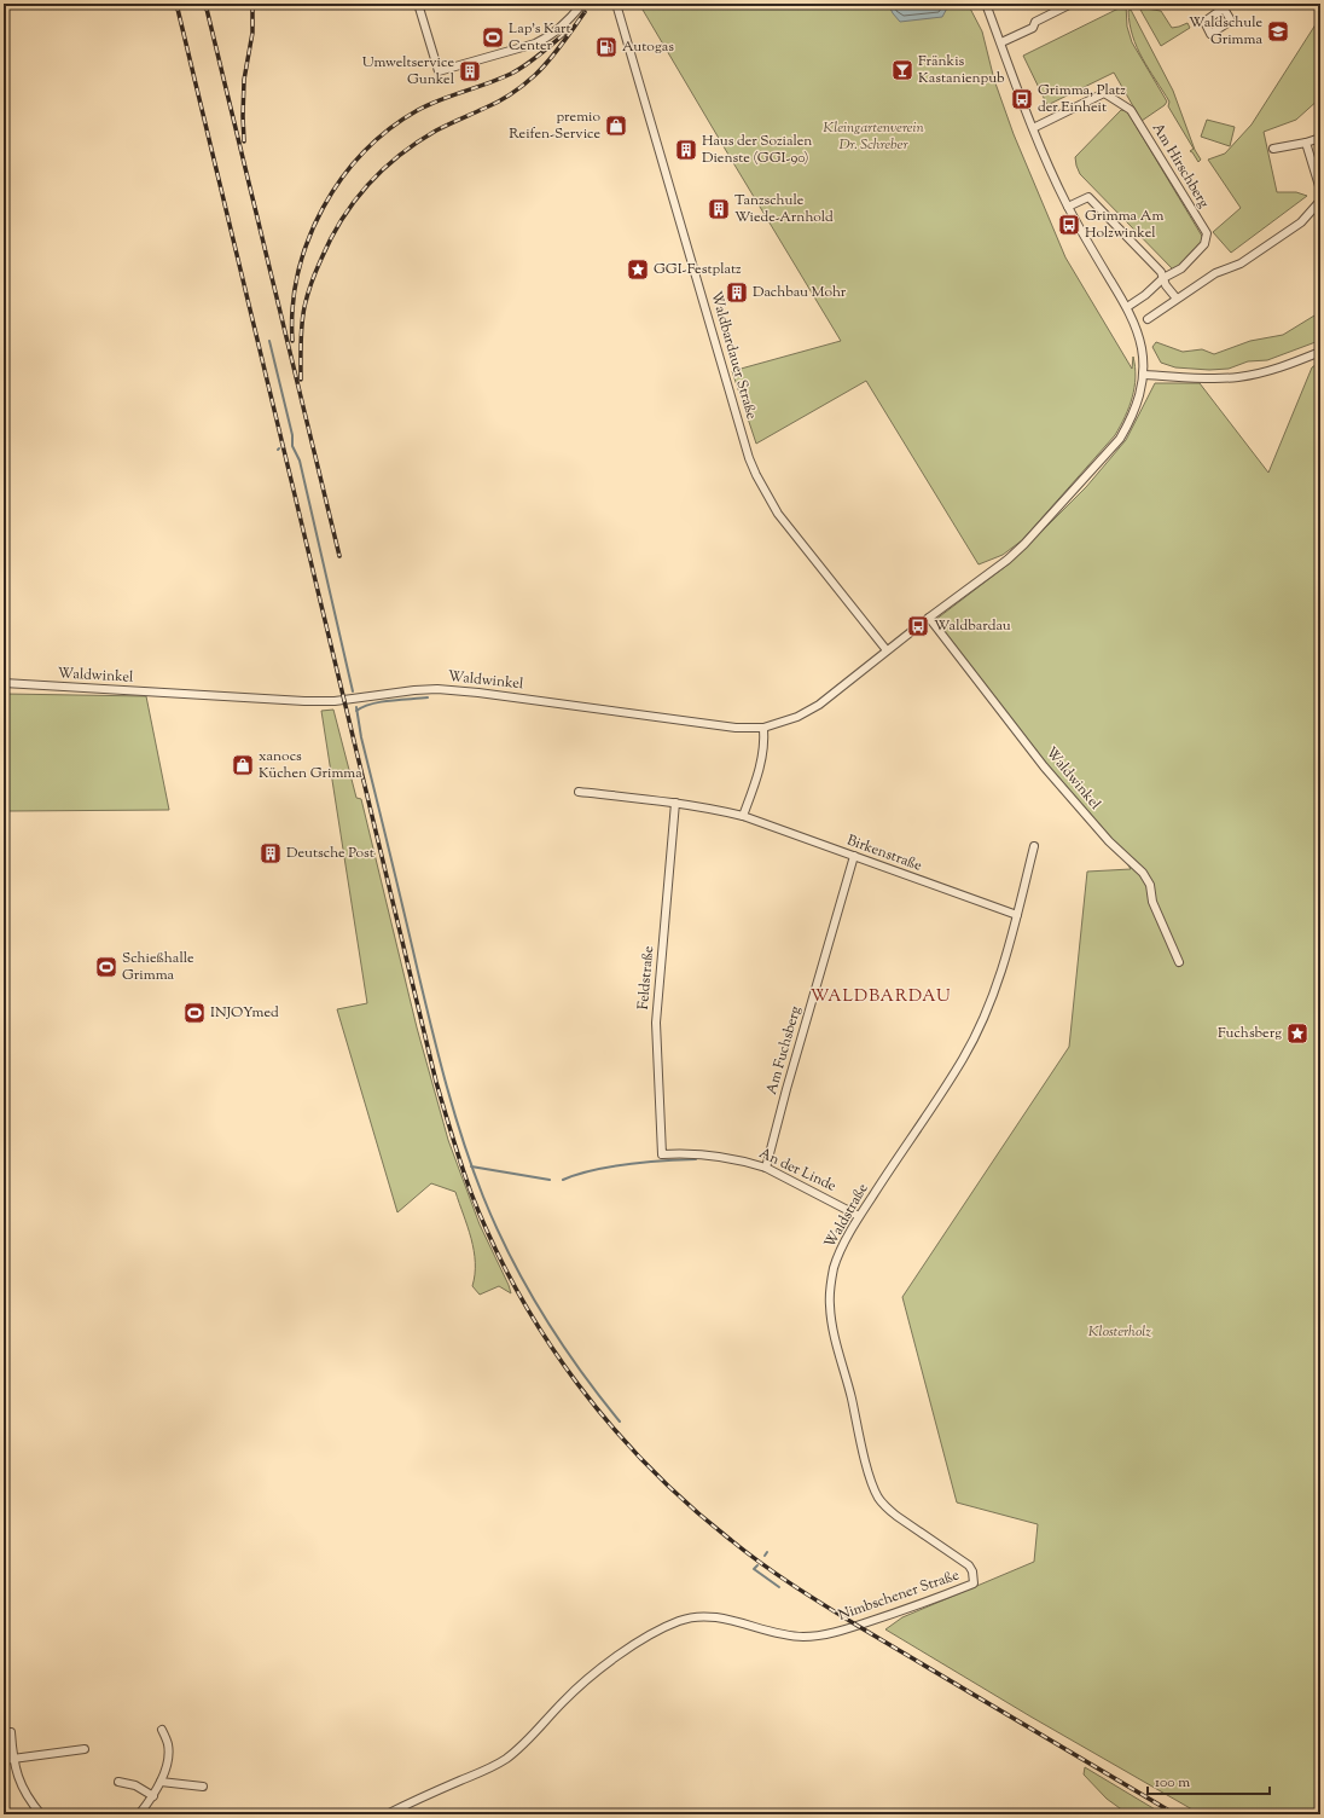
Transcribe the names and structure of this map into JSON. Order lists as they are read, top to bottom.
{
  "streets": {
    "street": [
      "Am Hirschberg",
      "Waldbardauer Straße",
      "Waldwinkel",
      "Birkenstraße",
      "Feldstraße",
      "Am Fuchsberg",
      "An der Linde",
      "Waldstraße",
      "Nimbschener Straße"
    ]
  },
  "crossings": [
    ["Am Hirschberg", "Waldwinkel"],
    ["Waldbardauer Straße", "Waldwinkel"],
    ["Birkenstraße", "Feldstraße"],
    ["Birkenstraße", "Am Fuchsberg"],
    ["Birkenstraße", "Waldstraße"],
    ["Feldstraße", "An der Linde"],
    ["Am Fuchsberg", "An der Linde"],
    ["An der Linde", "Waldstraße"],
    ["Waldstraße", "Nimbschener Straße"]
  ],
  "districts": ["WALDBARDAU"],
  "parks": ["Kleingartenverein Dr. Schreber", "Klosterholz"],
  "places": {
    "school or university": ["Waldschule Grimma"],
    "sports": ["Lap's Kart Center", "Schießhalle Grimma", "INJOYmed"],
    "fuel station": ["Autogas"],
    "bar": ["Fränkis Kastanienpub"],
    "building": [
      "Umweltservice Gunkel",
      "Haus der Sozialen Dienste (GGI-90)",
      "Tanzschule Wiede-Arnhold",
      "Dachbau Mohr",
      "Deutsche Post"
    ],
    "bus stop": ["Grimma, Platz der Einheit", "Grimma Am Holzwinkel", "Waldbardau"],
    "shop": ["premio Reifen-Service", "xanocs Küchen Grimma"],
    "place": ["GGI-Festplatz", "Fuchsberg"]
  },
  "scale_bar": "100 m"
}
